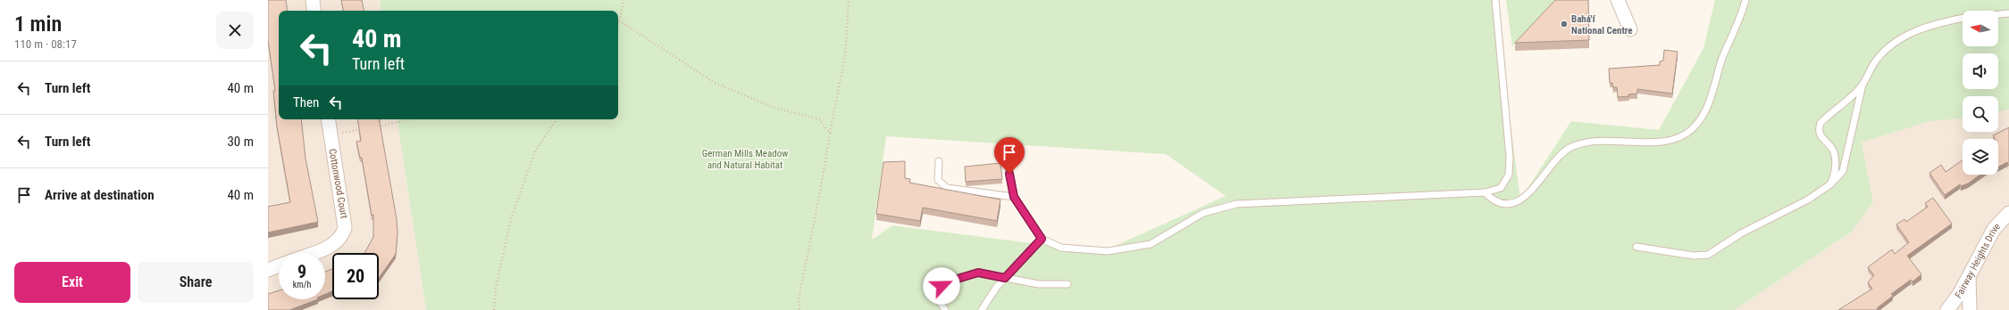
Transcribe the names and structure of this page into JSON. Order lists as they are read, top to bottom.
{
  "streets": {
    "street": ["Cottonwood Court", "Fairway Heights Drive"]
  },
  "parks": ["German Mills Meadow and Natural Habitat"],
  "places": ["Bahá'í National Centre"],
  "north": "left",
  "page": {
    "heading": ["1 min", "110 m · 08:17"],
    "turn": ["40 m", "Turn left"],
    "list": [
      {
        "name": "Turn left",
        "value": "40 m"
      },
      {
        "name": "Turn left",
        "value": "30 m"
      },
      {
        "name": "Arrive at destination",
        "value": "40 m"
      }
    ],
    "then": "Then",
    "speed": "9 km/h",
    "limit": "20",
    "buttons": ["Exit", "Share"]
  }
}
